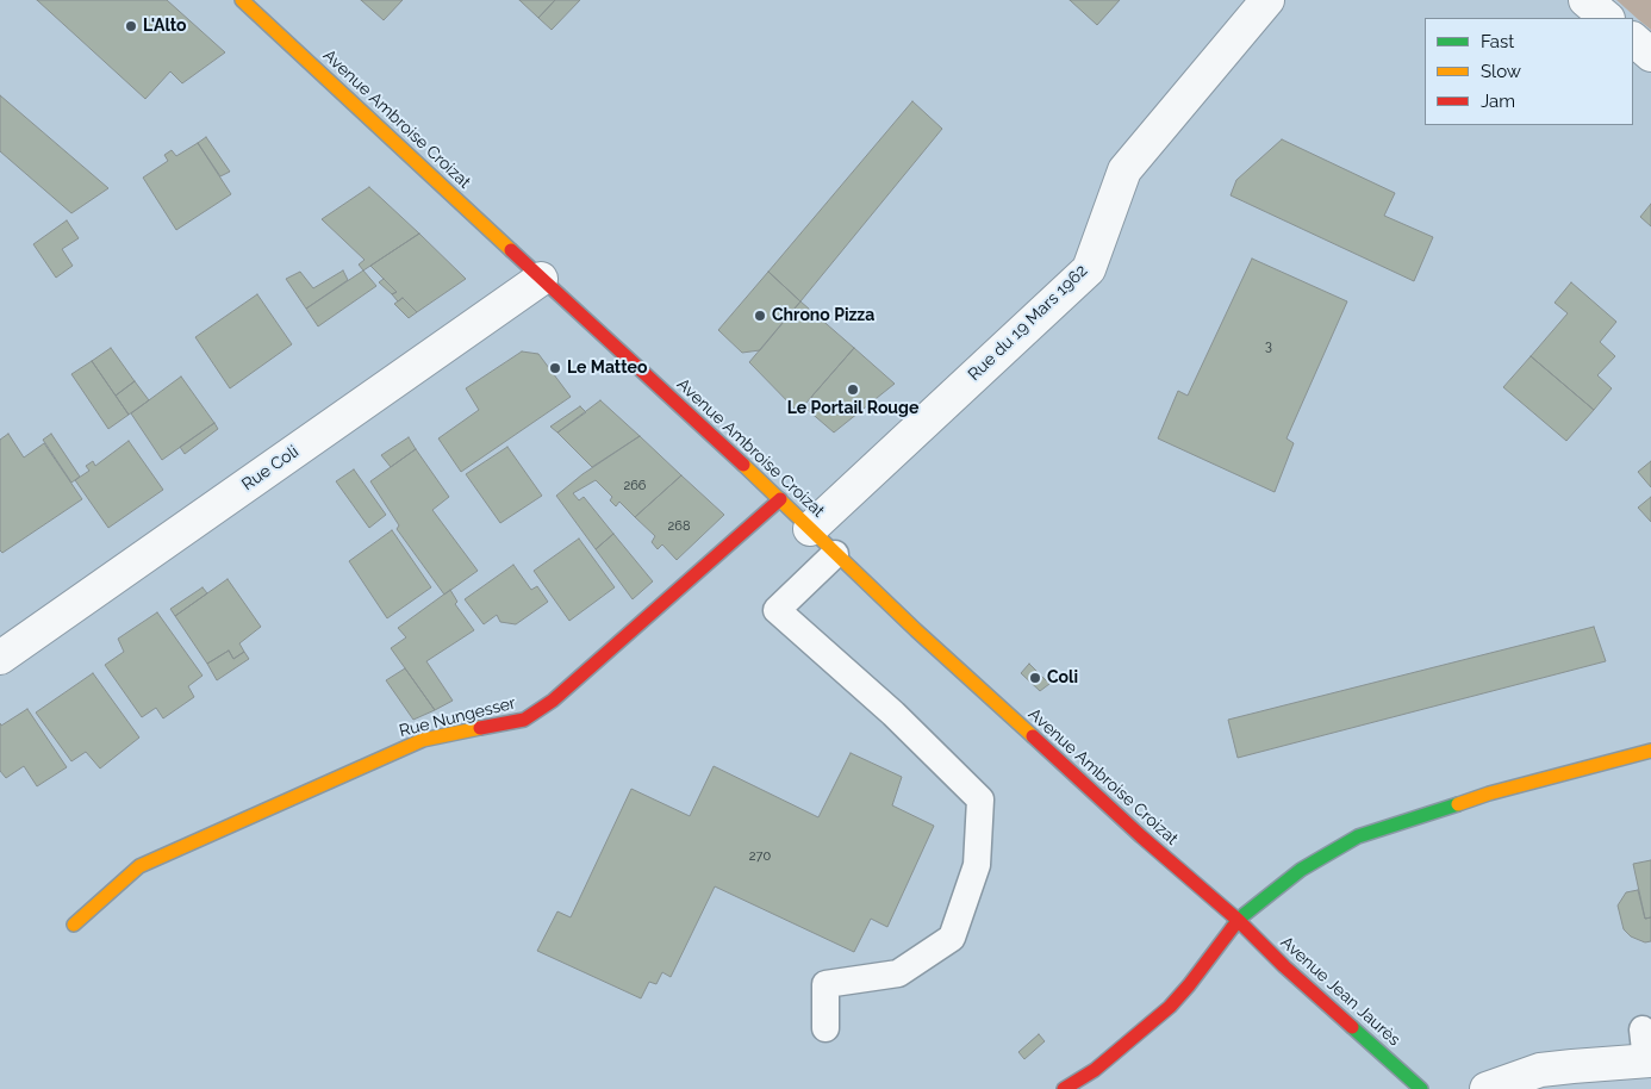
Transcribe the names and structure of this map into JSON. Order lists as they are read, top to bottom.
{
  "streets": {
    "street": [
      "Avenue Ambroise Croizat",
      "Rue du 19 Mars 1962",
      "Rue Coli",
      "Rue Nungesser",
      "Avenue Jean Jaurès"
    ]
  },
  "crossings": [
    ["Avenue Ambroise Croizat", "Rue du 19 Mars 1962"],
    ["Avenue Ambroise Croizat", "Rue Coli"],
    ["Avenue Ambroise Croizat", "Rue Nungesser"],
    ["Avenue Ambroise Croizat", "Avenue Jean Jaurès"]
  ],
  "places": [
    "L'Alto",
    "Chrono Pizza",
    "Le Matteo",
    "Le Portail Rouge",
    "Coli"
  ],
  "house_numbers": [
    "3",
    "266",
    "268",
    "270"
  ],
  "legend": ["Fast", "Slow", "Jam"]
}
